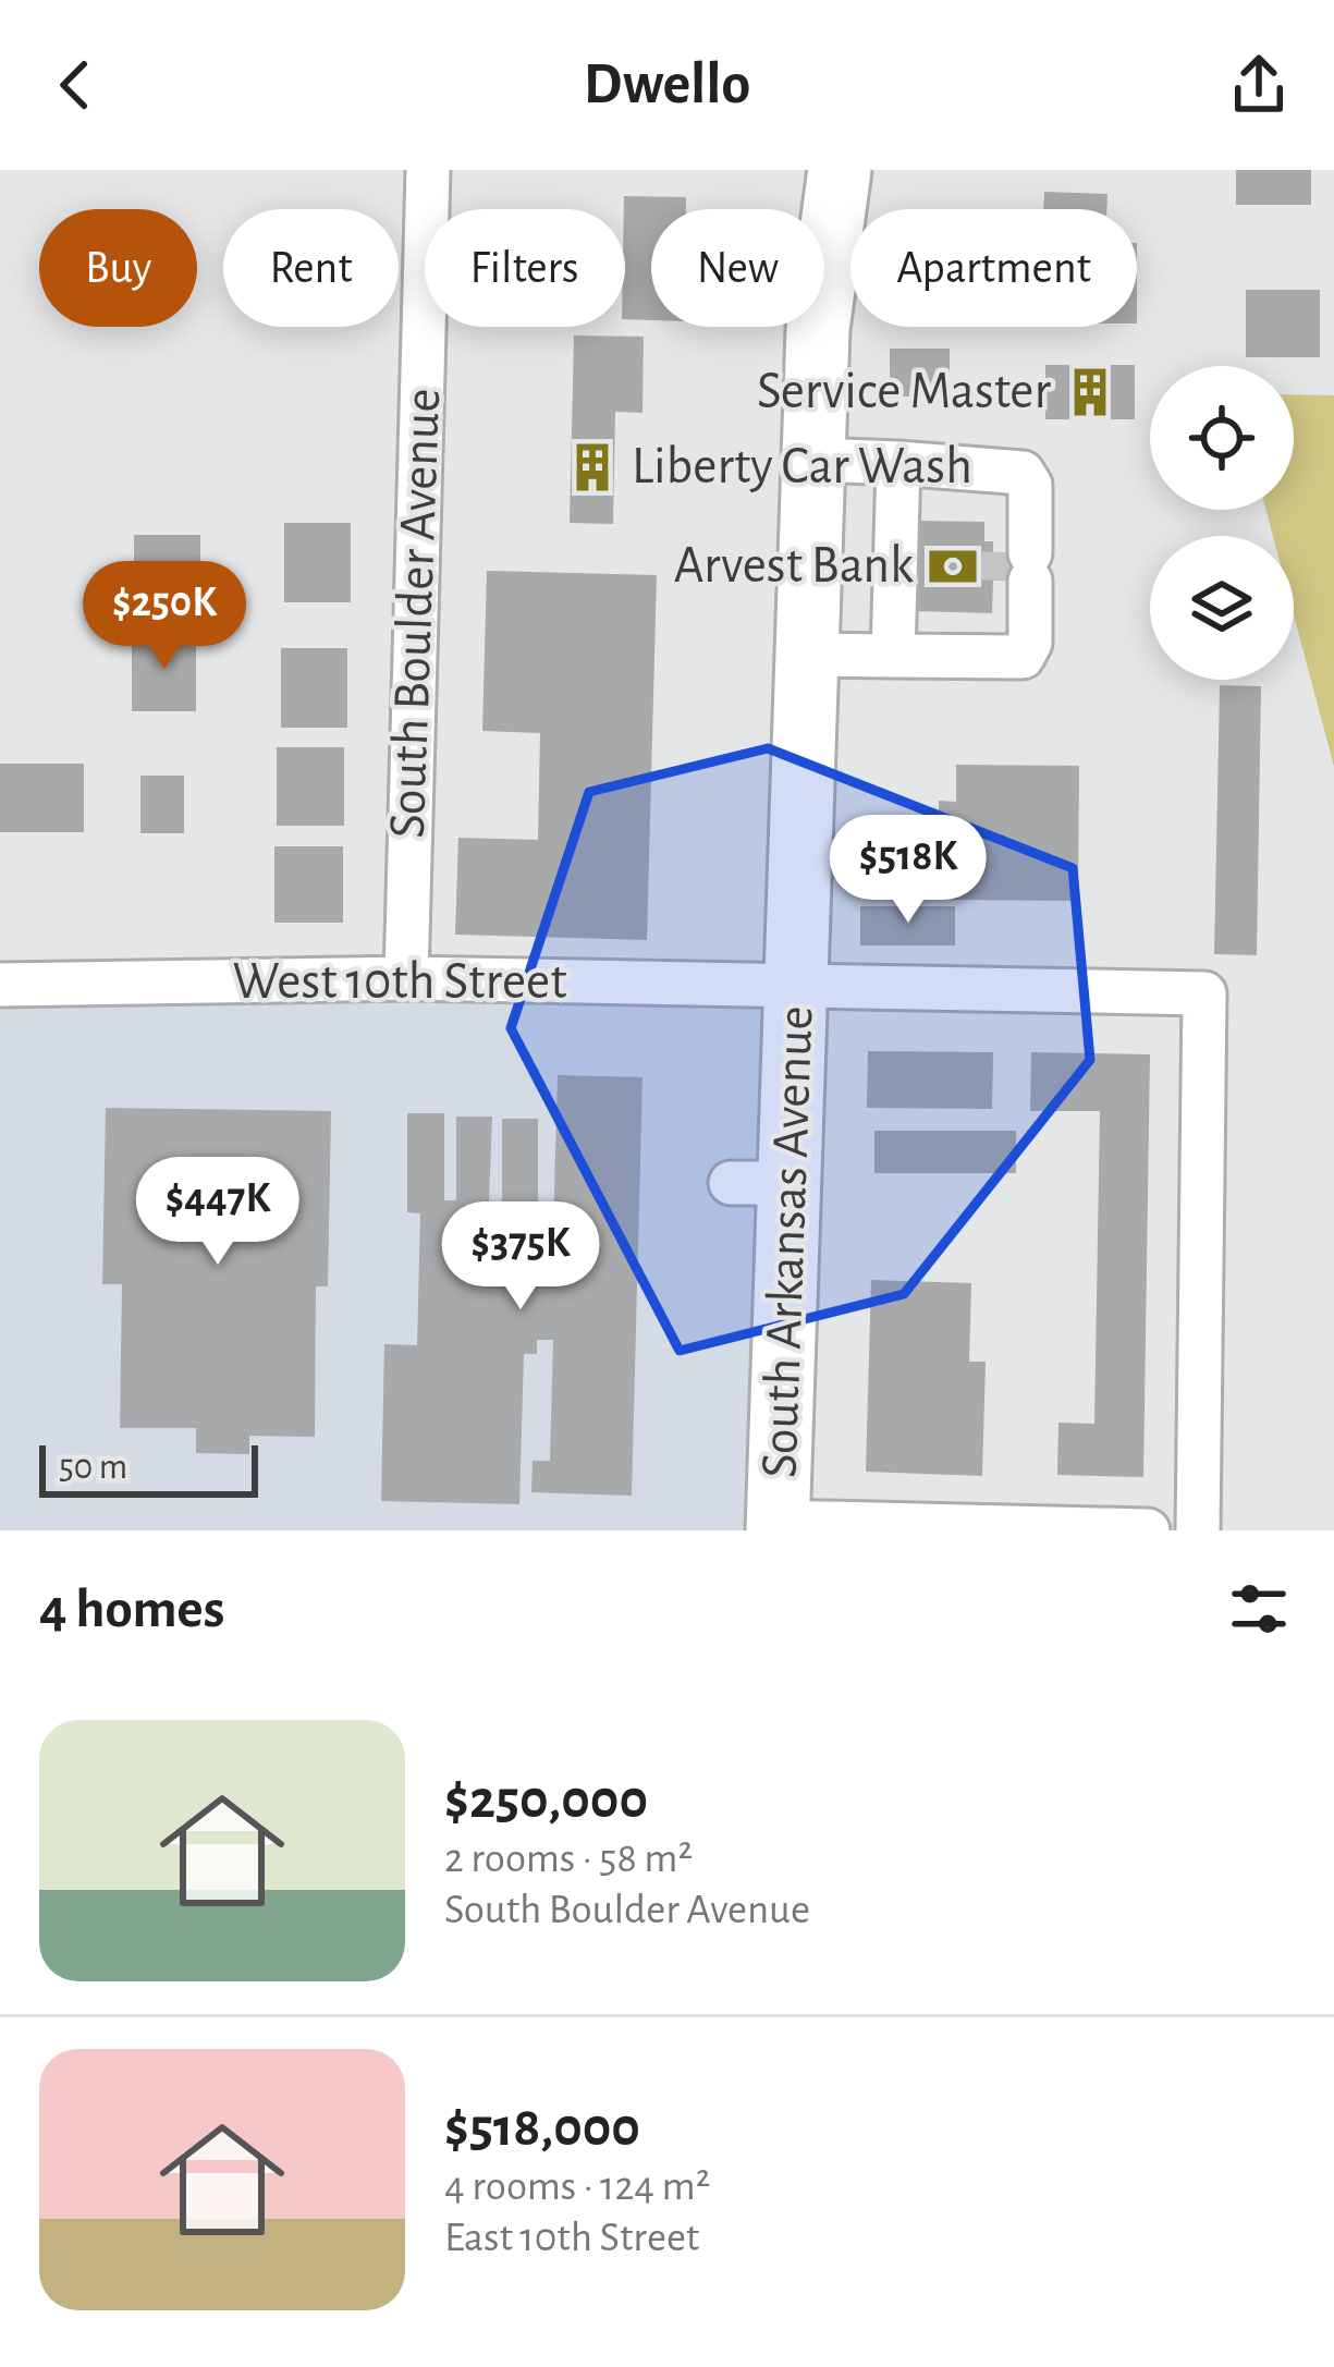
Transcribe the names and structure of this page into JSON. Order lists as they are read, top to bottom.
{
  "streets": {
    "highway": ["South Arkansas Avenue"],
    "street": ["South Boulder Avenue", "West 10th Street"]
  },
  "crossings": [
    ["South Boulder Avenue", "West 10th Street"],
    ["West 10th Street", "South Arkansas Avenue"]
  ],
  "places": {
    "building": ["Service Master", "Liberty Car Wash"],
    "bank": ["Arvest Bank"]
  },
  "scale_bar": "50 m",
  "page": {
    "header": "Dwello",
    "chip": [
      "Buy",
      "Rent",
      "Filters",
      "New",
      "Apartment"
    ],
    "price": [
      "$250K",
      "$518K",
      "$447K",
      "$375K"
    ],
    "scale": "50 m",
    "heading": "4 homes",
    "list": [
      {
        "name": "$250,000",
        "note": "2 rooms · 58 m² · South Boulder Avenue"
      },
      {
        "name": "$518,000",
        "note": "4 rooms · 124 m² · East 10th Street"
      }
    ]
  }
}
